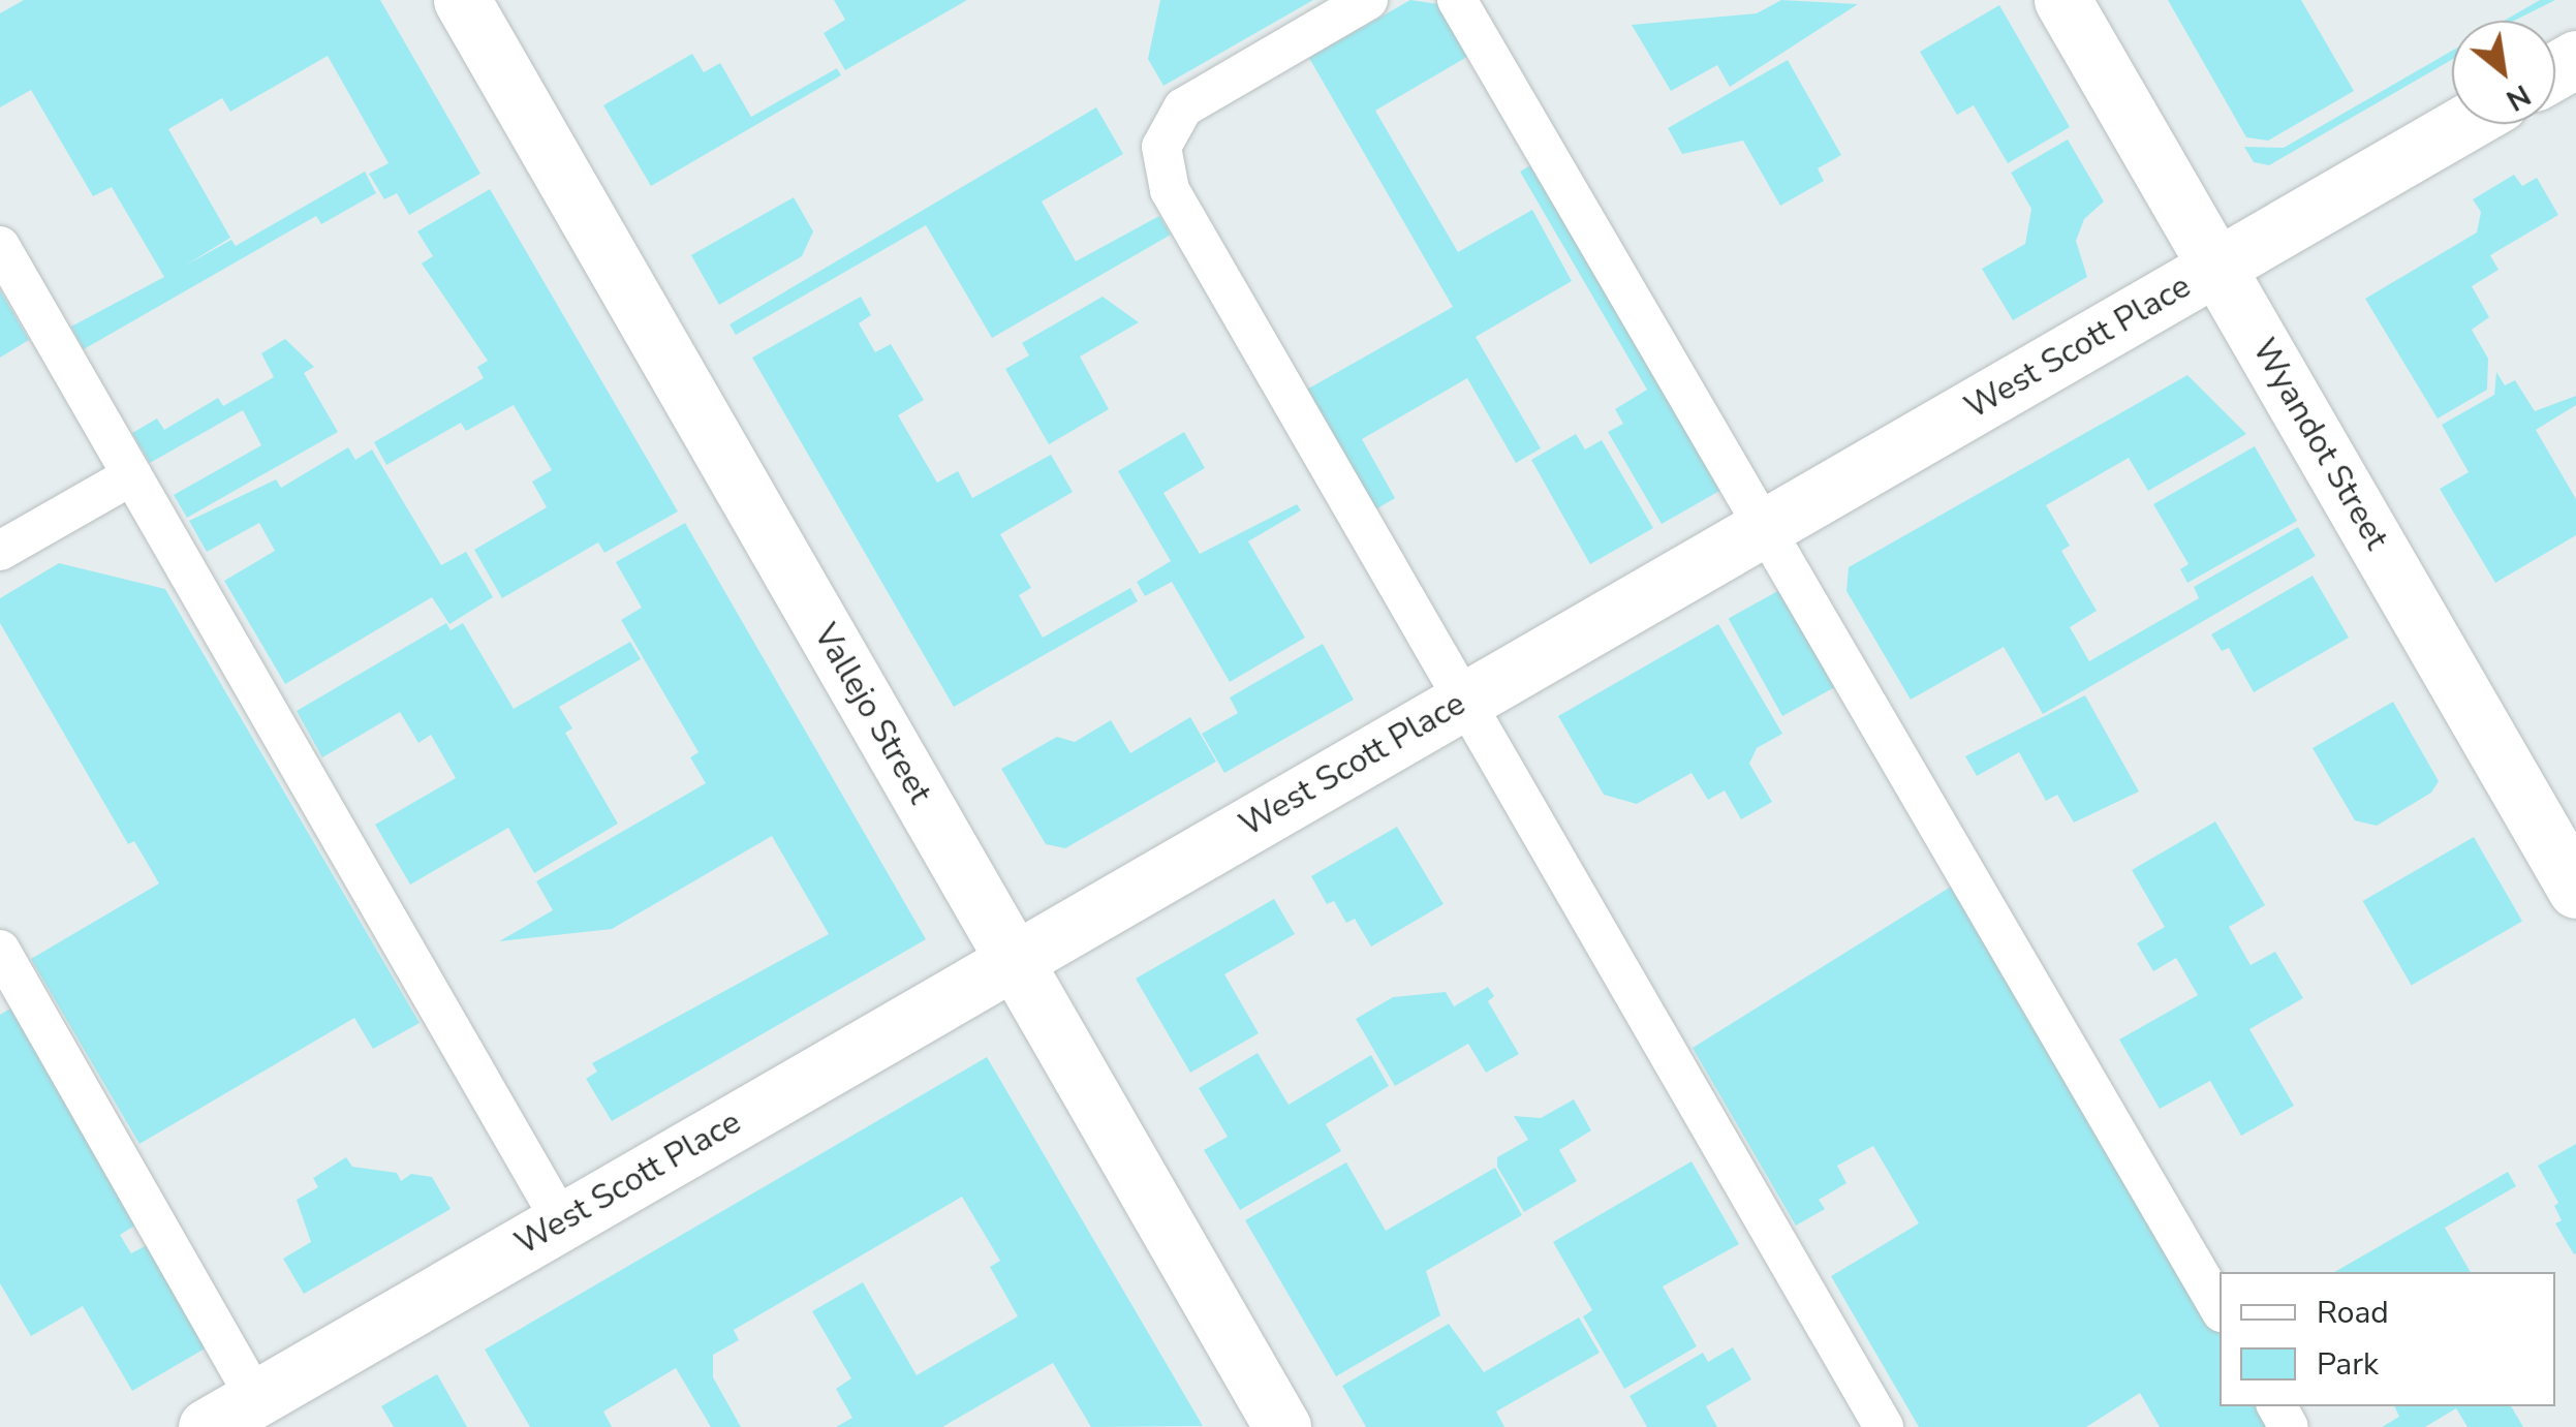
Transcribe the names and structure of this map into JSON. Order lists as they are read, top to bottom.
{
  "streets": {
    "street": ["West Scott Place", "Wyandot Street", "Vallejo Street"]
  },
  "crossings": [
    ["West Scott Place", "Wyandot Street"],
    ["West Scott Place", "Vallejo Street"]
  ],
  "legend": ["Road", "Park"],
  "north": "bottom right"
}
